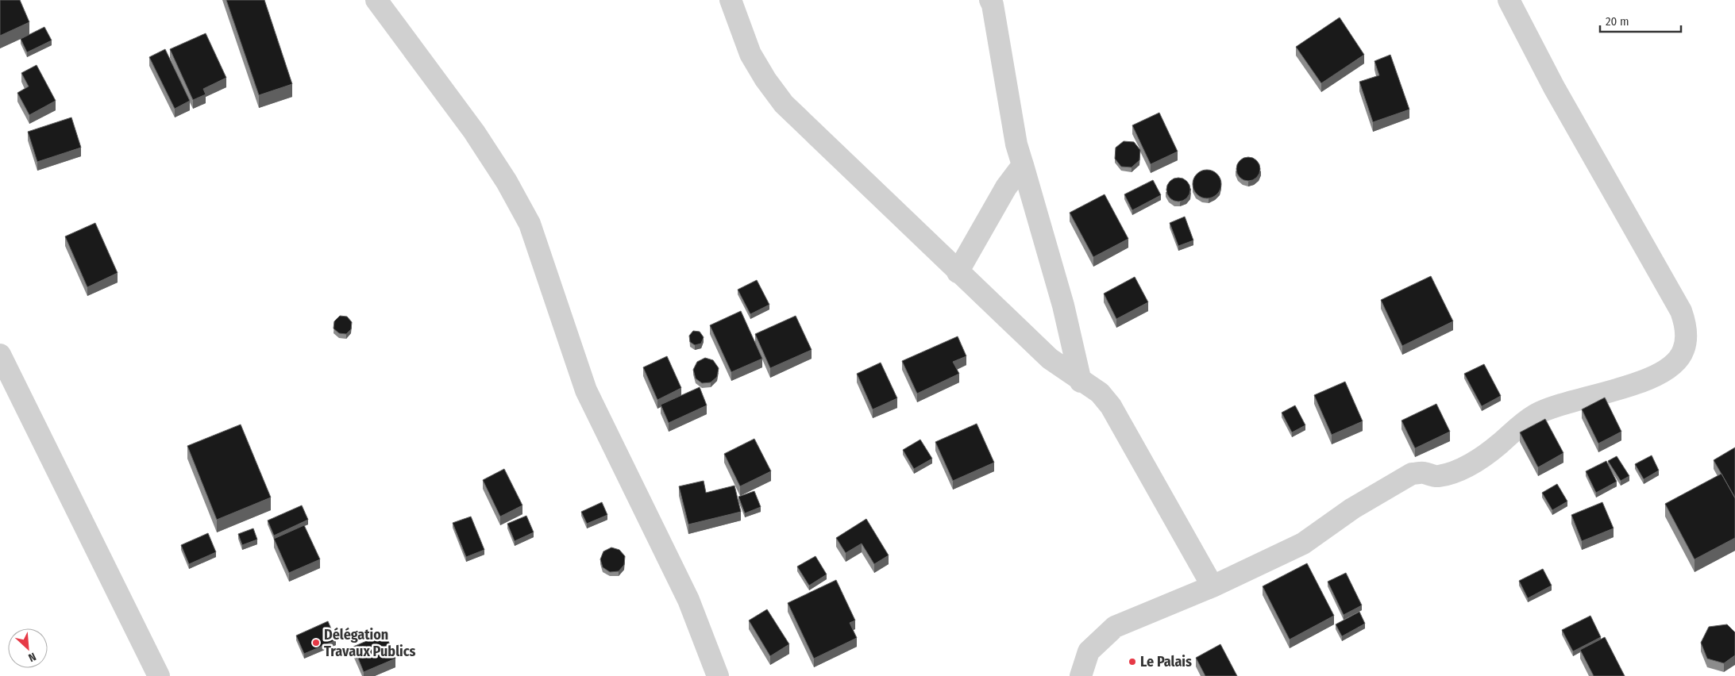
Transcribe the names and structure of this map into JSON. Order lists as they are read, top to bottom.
{
  "places": ["Délégation Travaux Publics", "Le Palais"],
  "scale_bar": "20 m",
  "north": "bottom right"
}
